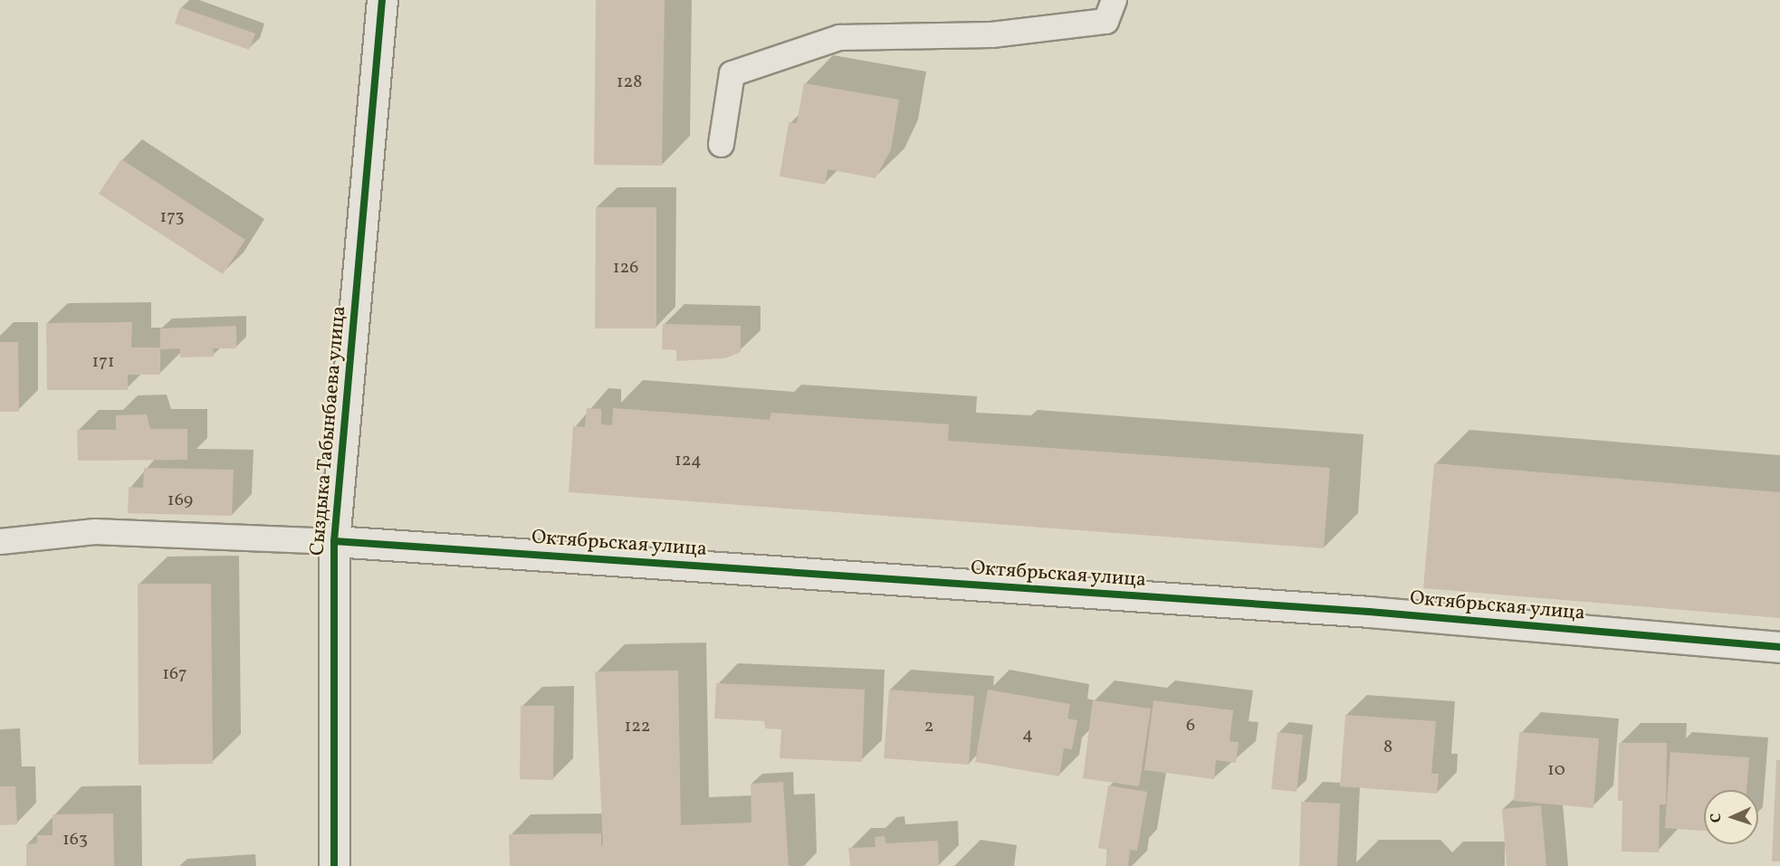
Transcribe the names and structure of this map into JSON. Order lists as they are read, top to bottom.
{
  "streets": {
    "street": ["Сыздыка Табынбаева улица", "Октябрьская улица"]
  },
  "crossings": [
    ["Сыздыка Табынбаева улица", "Октябрьская улица"]
  ],
  "house_numbers": [
    "128",
    "173",
    "126",
    "171",
    "124",
    "169",
    "167",
    "6",
    "122",
    "2",
    "4",
    "8",
    "10",
    "163"
  ],
  "north": "left"
}
